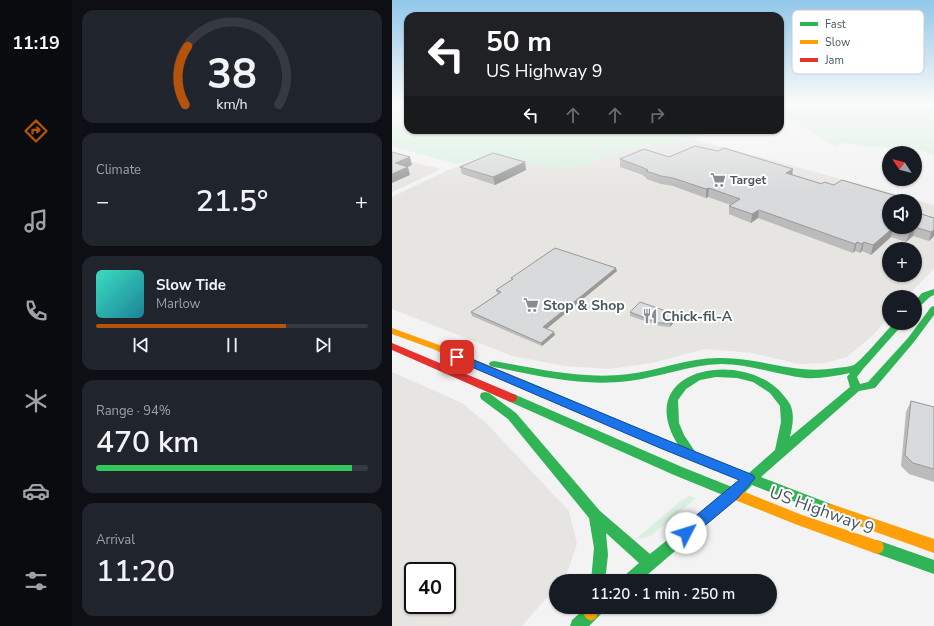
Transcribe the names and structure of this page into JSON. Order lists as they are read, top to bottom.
{
  "streets": {
    "main road": ["US Highway 9"]
  },
  "places": {
    "supermarket": ["Target", "Stop & Shop"],
    "restaurant": ["Chick-fil-A"]
  },
  "legend": ["Fast", "Slow", "Jam"],
  "north": "top left",
  "page": {
    "tabs": "11:19",
    "turn": ["50 m", "US Highway 9"],
    "tile": [
      "Climate",
      ["Range · 94%", "470 km"],
      ["Arrival", "11:20"]
    ],
    "map_buttons": ["+", "−"],
    "heat": ["−", "21.5°", "+"],
    "song": ["Slow Tide", "Marlow"],
    "limit": "40",
    "trip": "11:20 · 1 min · 250 m",
    "gauge": ["38", "km/h"]
  }
}
